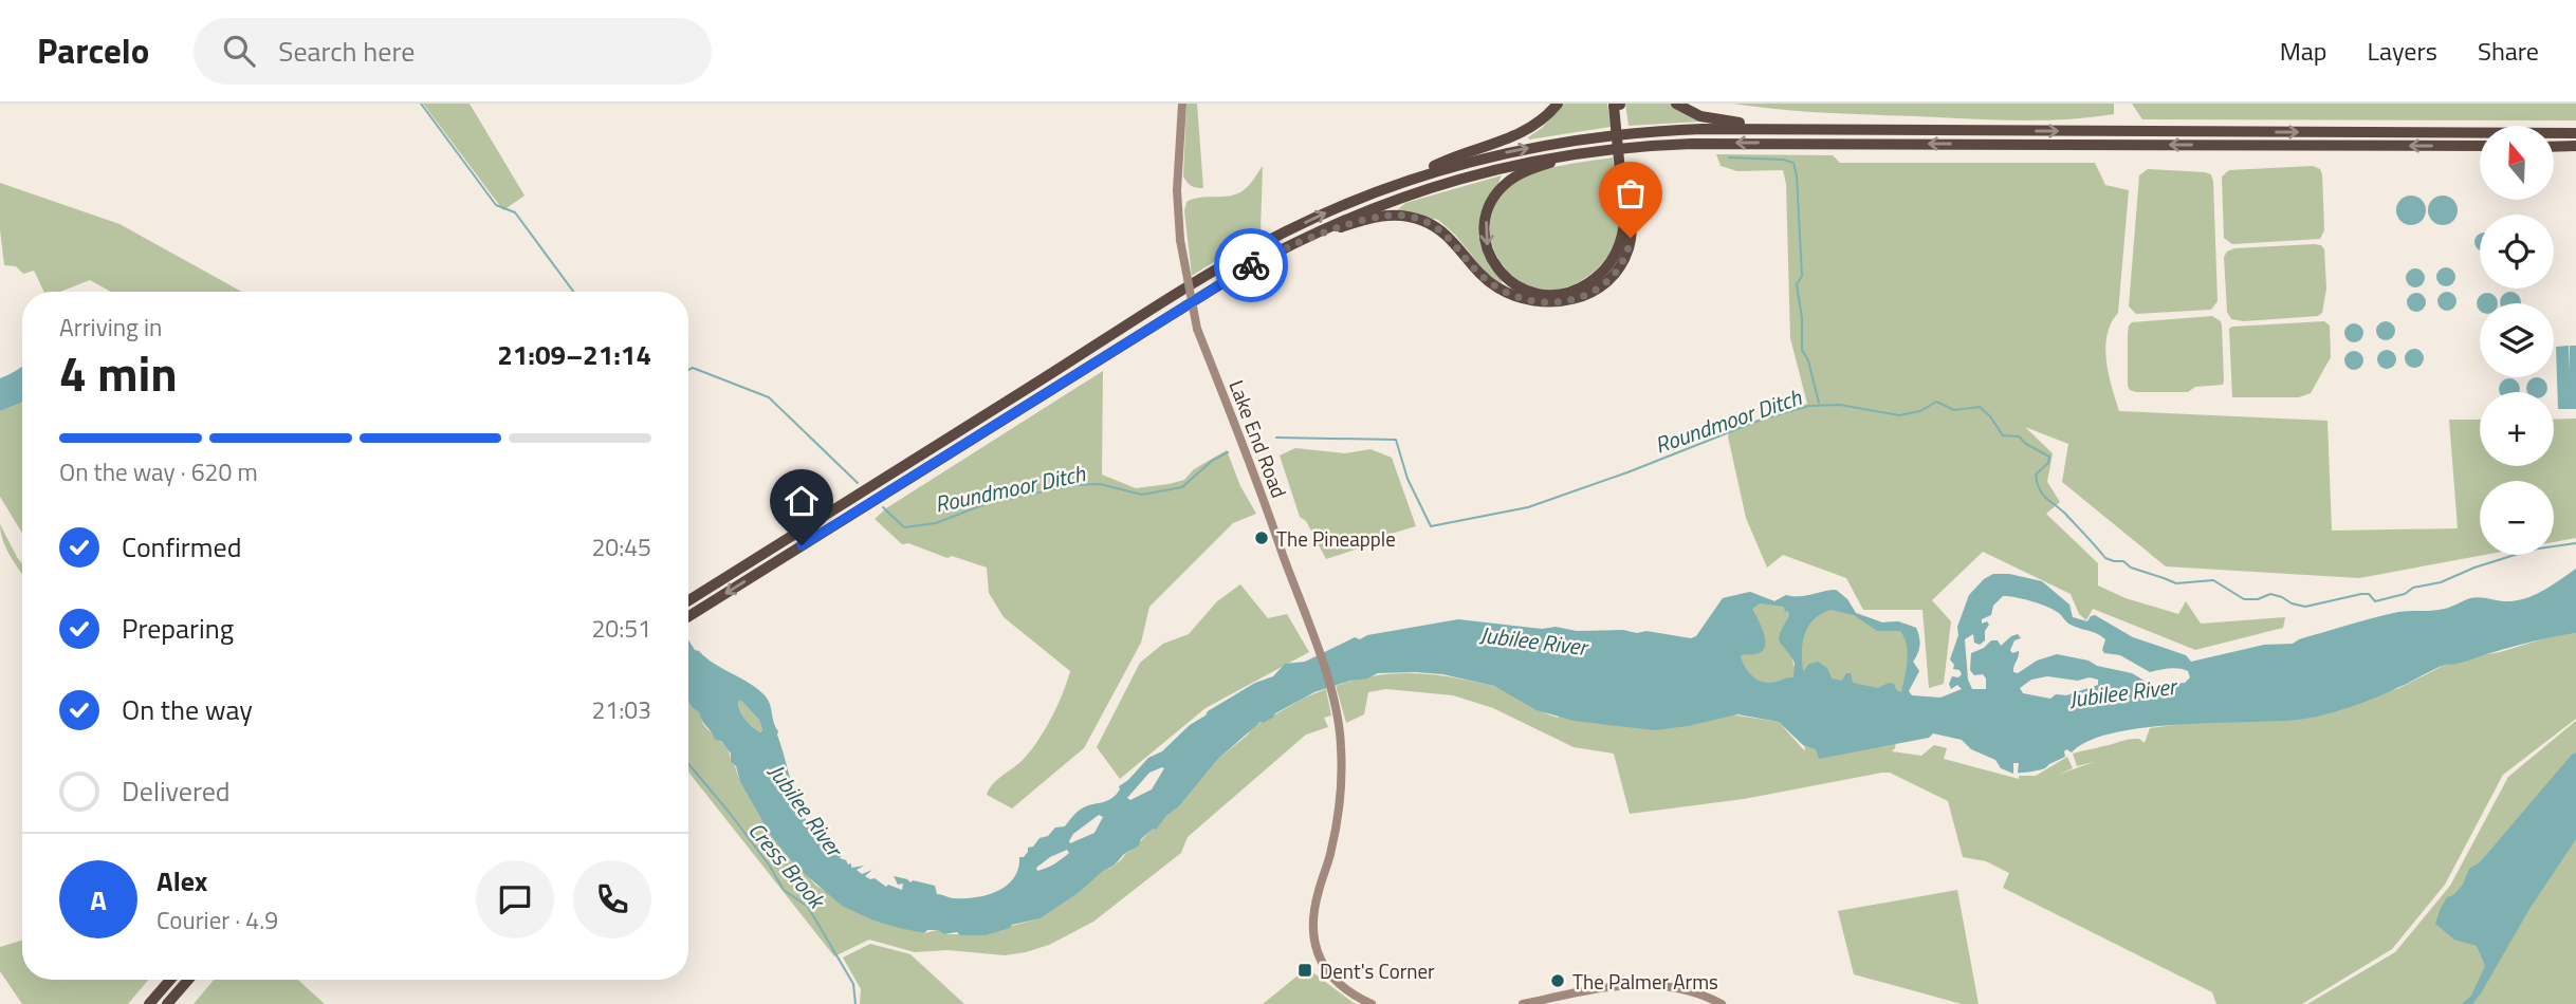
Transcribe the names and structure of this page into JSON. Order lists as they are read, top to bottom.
{
  "streets": {
    "main road": ["Lake End Road"]
  },
  "water": ["Roundmoor Ditch", "Jubilee River", "Cress Brook"],
  "places": {
    "other": ["The Pineapple", "The Palmer Arms"],
    "transit": ["Dent's Corner"]
  },
  "north": "top",
  "page": {
    "header": "Parcelo",
    "search": "Search here",
    "nav": ["Map", "Layers", "Share"],
    "map_buttons": ["+", "−"],
    "heading": ["4 min", "Arriving in", "21:09–21:14"],
    "panel": ["Alex", "Courier · 4.9"],
    "bar": "On the way · 620 m",
    "list": [
      ["Confirmed", "20:45"],
      ["Preparing", "20:51"],
      ["On the way", "21:03"],
      "Delivered"
    ],
    "round": "A"
  }
}
